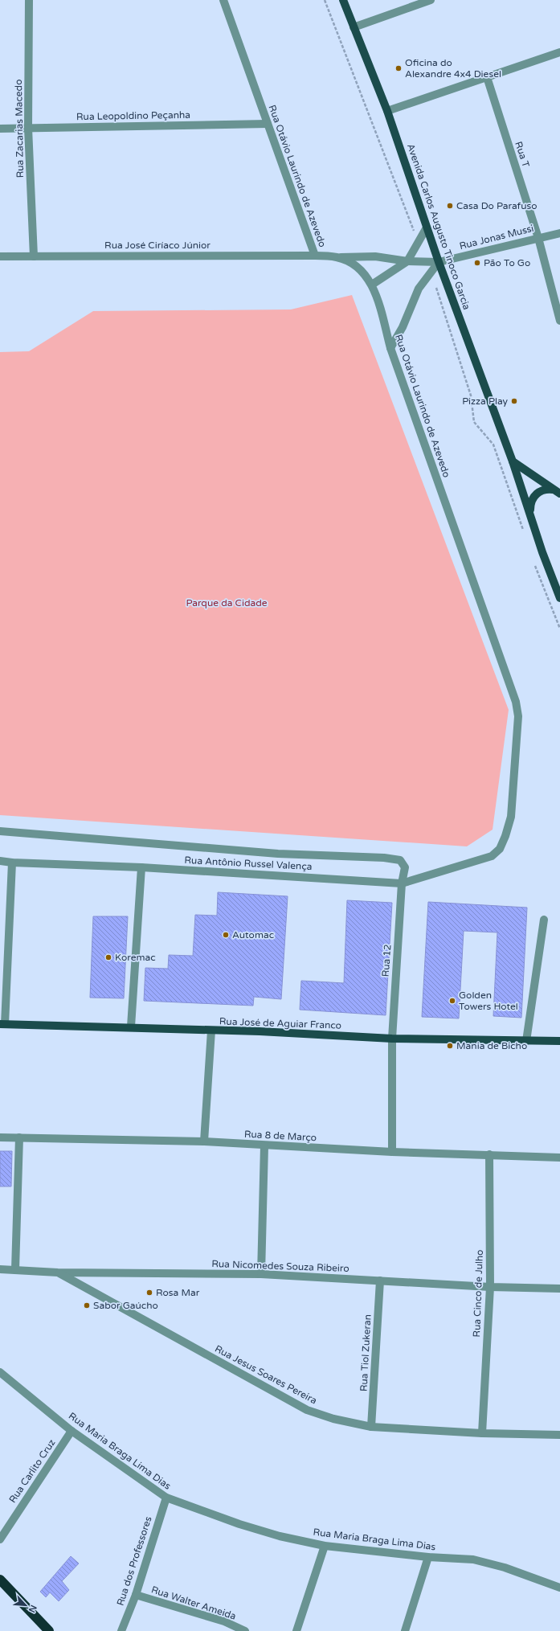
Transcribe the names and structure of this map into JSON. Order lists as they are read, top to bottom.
{
  "streets": {
    "main road": ["Avenida Carlos Augusto Tinoco Garcia", "Rua José de Aguiar Franco"],
    "street": [
      "Rua Leopoldino Peçanha",
      "Rua Zacarias Macedo",
      "Rua T",
      "Rua Otávio Laurindo de Azevedo",
      "Rua Jonas Mussi",
      "Rua José Ciríaco Júnior",
      "Rua Antônio Russel Valença",
      "Rua 12",
      "Rua 8 de Março",
      "Rua Nicomedes Souza Ribeiro",
      "Rua Cinco de Julho",
      "Rua Tiol Zukeran",
      "Rua Jesus Soares Pereira",
      "Rua Maria Braga Lima Dias",
      "Rua Carlito Cruz",
      "Rua dos Professores",
      "Rua Walter Ameida"
    ]
  },
  "crossings": [
    ["Rua Leopoldino Peçanha", "Rua Zacarias Macedo"],
    ["Rua Leopoldino Peçanha", "Rua Otávio Laurindo de Azevedo"],
    ["Rua Zacarias Macedo", "Rua José Ciríaco Júnior"],
    ["Rua T", "Rua Jonas Mussi"],
    ["Rua Otávio Laurindo de Azevedo", "Rua Jonas Mussi"],
    ["Rua Otávio Laurindo de Azevedo", "Rua José Ciríaco Júnior"],
    ["Rua Otávio Laurindo de Azevedo", "Rua Antônio Russel Valença"],
    ["Avenida Carlos Augusto Tinoco Garcia", "Rua Jonas Mussi"],
    ["Rua Antônio Russel Valença", "Rua 12"],
    ["Rua 12", "Rua José de Aguiar Franco"],
    ["Rua 12", "Rua 8 de Março"],
    ["Rua 8 de Março", "Rua Cinco de Julho"],
    ["Rua Nicomedes Souza Ribeiro", "Rua Cinco de Julho"],
    ["Rua Nicomedes Souza Ribeiro", "Rua Tiol Zukeran"],
    ["Rua Nicomedes Souza Ribeiro", "Rua Jesus Soares Pereira"],
    ["Rua Cinco de Julho", "Rua Jesus Soares Pereira"],
    ["Rua Tiol Zukeran", "Rua Jesus Soares Pereira"],
    ["Rua Maria Braga Lima Dias", "Rua Carlito Cruz"],
    ["Rua Maria Braga Lima Dias", "Rua dos Professores"],
    ["Rua dos Professores", "Rua Walter Ameida"]
  ],
  "parks": ["Parque da Cidade"],
  "places": [
    "Oficina do Alexandre 4x4 Diesel",
    "Casa Do Parafuso",
    "Pão To Go",
    "Pizza Play",
    "Automac",
    "Koremac",
    "Golden Towers Hotel",
    "Mania de Bicho",
    "Rosa Mar",
    "Sabor Gaúcho"
  ],
  "north": "bottom right"
}
